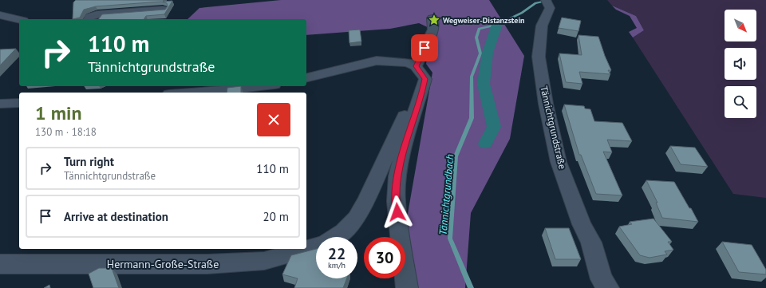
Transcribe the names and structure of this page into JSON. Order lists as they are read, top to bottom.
{
  "streets": {
    "street": ["Tännichtgrundstraße", "Hermann-Große-Straße"]
  },
  "water": ["Tännichtgrundbach"],
  "places": {
    "place": ["Wegweiser-Distanzstein"]
  },
  "north": "bottom right",
  "page": {
    "turn": ["110 m", "Tännichtgrundstraße"],
    "heading": ["1 min", "130 m · 18:18"],
    "list": [
      {
        "name": "Turn right",
        "note": "Tännichtgrundstraße",
        "value": "110 m"
      },
      {
        "name": "Arrive at destination",
        "value": "20 m"
      }
    ],
    "speed": "22 km/h",
    "limit": "30"
  }
}
